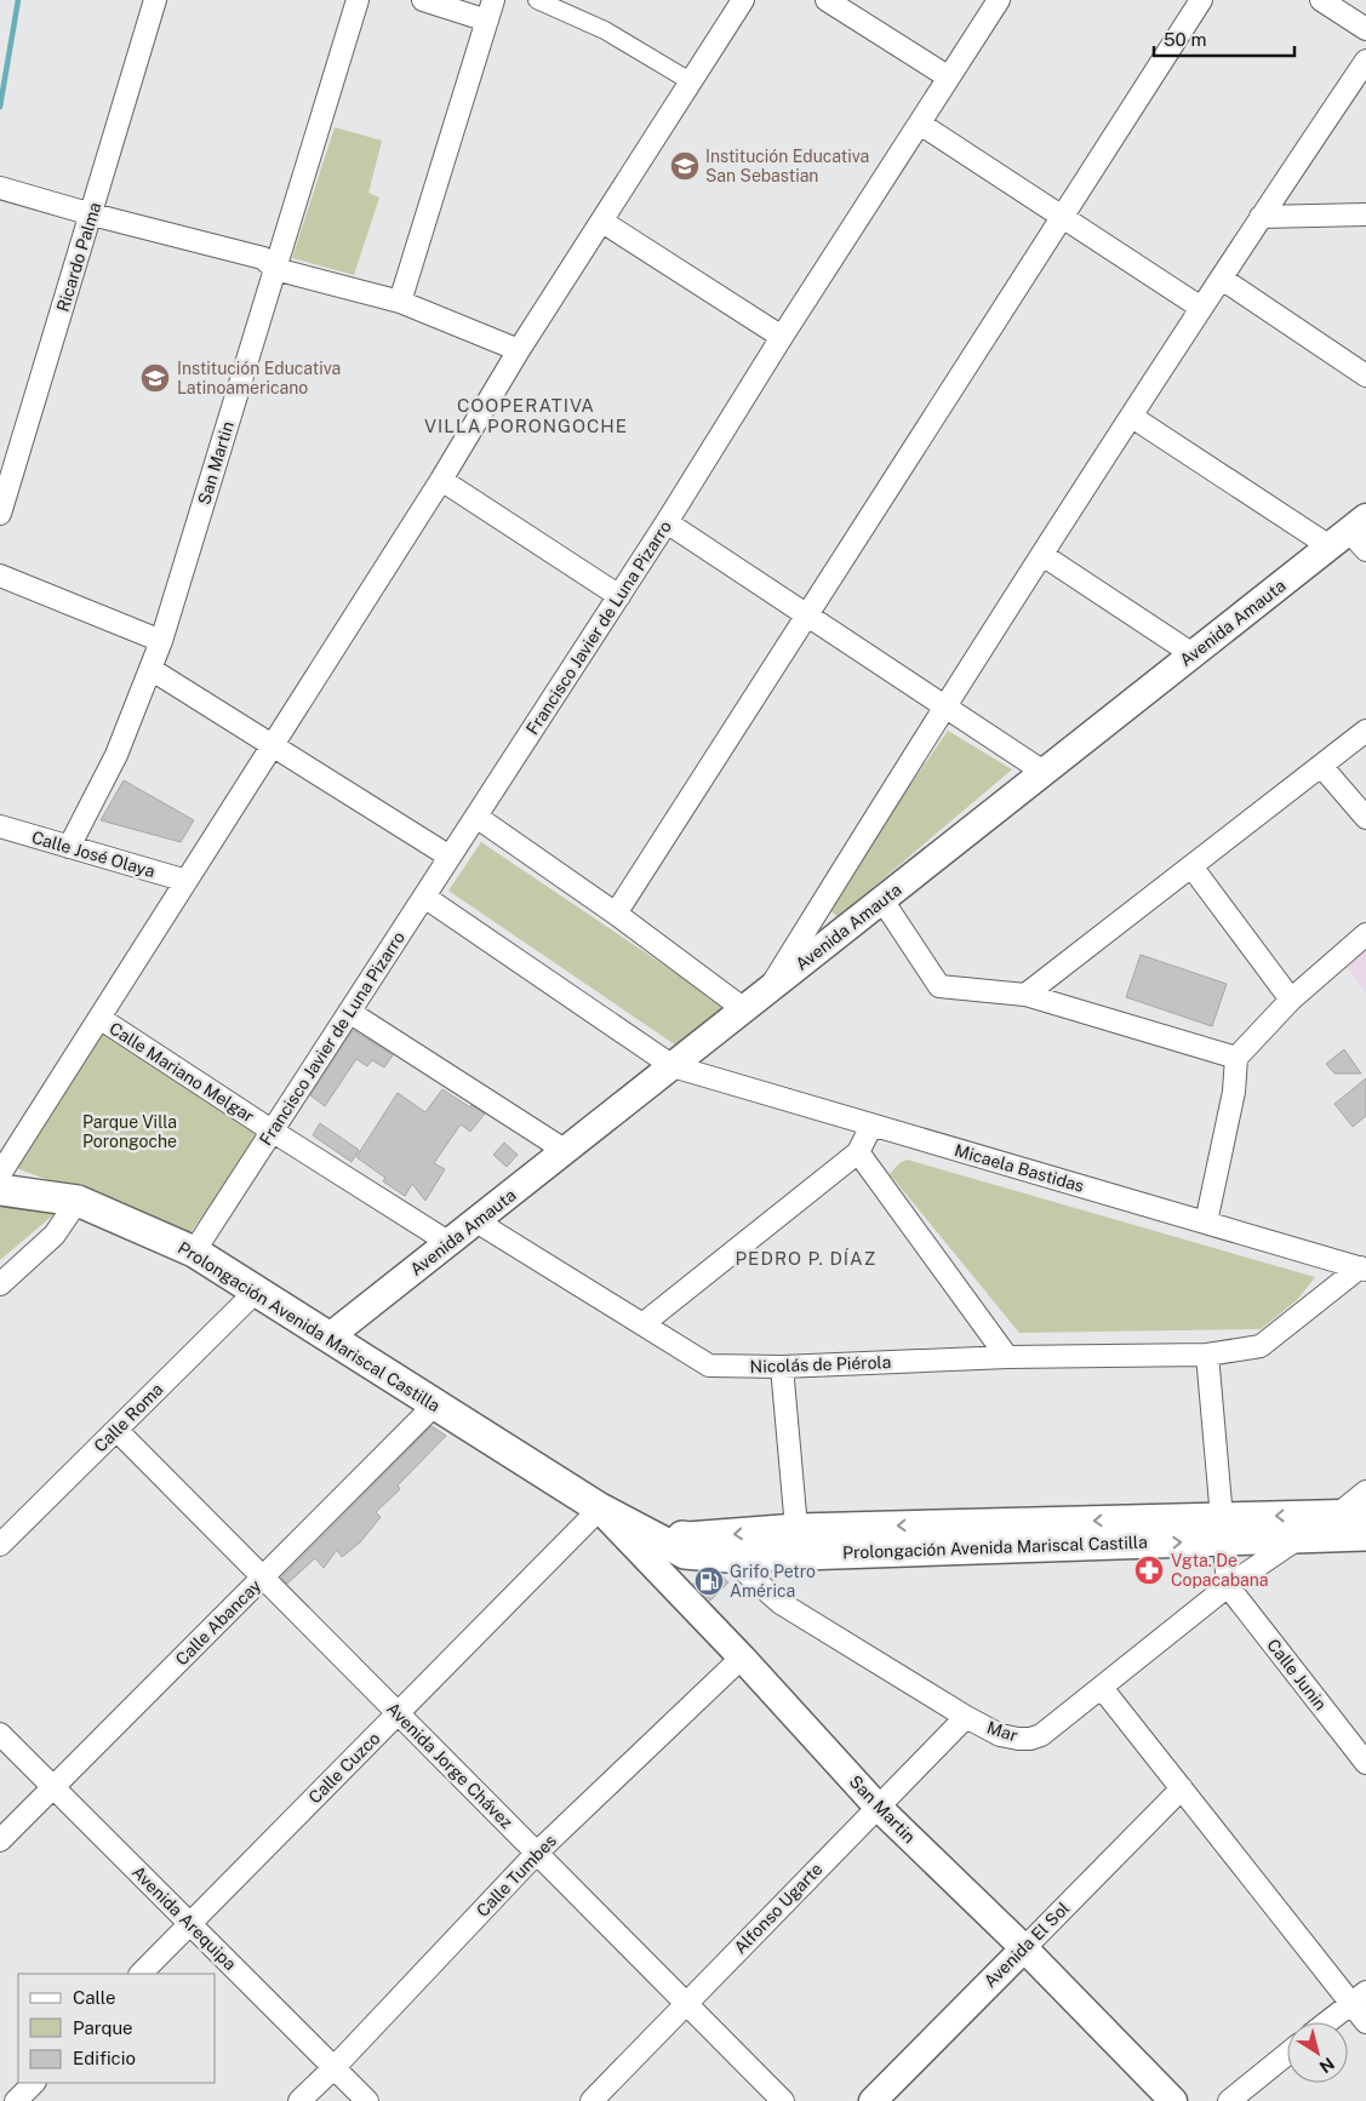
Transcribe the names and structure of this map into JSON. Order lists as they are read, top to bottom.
{
  "streets": {
    "main road": ["Prolongación Avenida Mariscal Castilla"],
    "street": [
      "Ricardo Palma",
      "San Martin",
      "Avenida Amauta",
      "Francisco Javier de Luna Pizarro",
      "Calle José Olaya",
      "Calle Mariano Melgar",
      "Micaela Bastidas",
      "Nicolás de Piérola",
      "Calle Roma",
      "Calle Abancay",
      "Calle Junin",
      "Mar",
      "Avenida Jorge Chávez",
      "Calle Cuzco",
      "Calle Tumbes",
      "Alfonso Ugarte",
      "Avenida Arequipa",
      "Avenida El Sol"
    ]
  },
  "crossings": [
    ["San Martin", "Calle José Olaya"],
    ["San Martin", "Prolongación Avenida Mariscal Castilla"],
    ["San Martin", "Calle Cuzco"],
    ["San Martin", "Calle Tumbes"],
    ["San Martin", "Alfonso Ugarte"],
    ["San Martin", "Avenida El Sol"],
    ["Avenida Amauta", "Calle Mariano Melgar"],
    ["Avenida Amauta", "Micaela Bastidas"],
    ["Avenida Amauta", "Prolongación Avenida Mariscal Castilla"],
    ["Avenida Amauta", "Nicolás de Piérola"],
    ["Francisco Javier de Luna Pizarro", "Calle Mariano Melgar"],
    ["Francisco Javier de Luna Pizarro", "Micaela Bastidas"],
    ["Francisco Javier de Luna Pizarro", "Prolongación Avenida Mariscal Castilla"],
    ["Micaela Bastidas", "Nicolás de Piérola"],
    ["Prolongación Avenida Mariscal Castilla", "Calle Roma"],
    ["Prolongación Avenida Mariscal Castilla", "Calle Abancay"],
    ["Prolongación Avenida Mariscal Castilla", "Mar"],
    ["Prolongación Avenida Mariscal Castilla", "Calle Cuzco"],
    ["Calle Roma", "Avenida Jorge Chávez"],
    ["Calle Abancay", "Avenida Jorge Chávez"],
    ["Calle Abancay", "Avenida Arequipa"],
    ["Calle Junin", "Mar"],
    ["Mar", "Alfonso Ugarte"],
    ["Avenida Jorge Chávez", "Calle Cuzco"],
    ["Avenida Jorge Chávez", "Calle Tumbes"],
    ["Avenida Jorge Chávez", "Alfonso Ugarte"],
    ["Calle Cuzco", "Avenida Arequipa"],
    ["Calle Tumbes", "Avenida Arequipa"]
  ],
  "districts": ["COOPERATIVA VILLA PORONGOCHE", "PEDRO P. DÍAZ"],
  "parks": ["Parque Villa Porongoche"],
  "places": {
    "school or university": ["Institución Educativa San Sebastian", "Institución Educativa Latinoamericano"],
    "pharmacy": ["Vgta. De Copacabana"],
    "fuel station": ["Grifo Petro América"]
  },
  "legend": ["Calle", "Parque", "Edificio"],
  "scale_bar": "50 m",
  "north": "bottom right"
}
